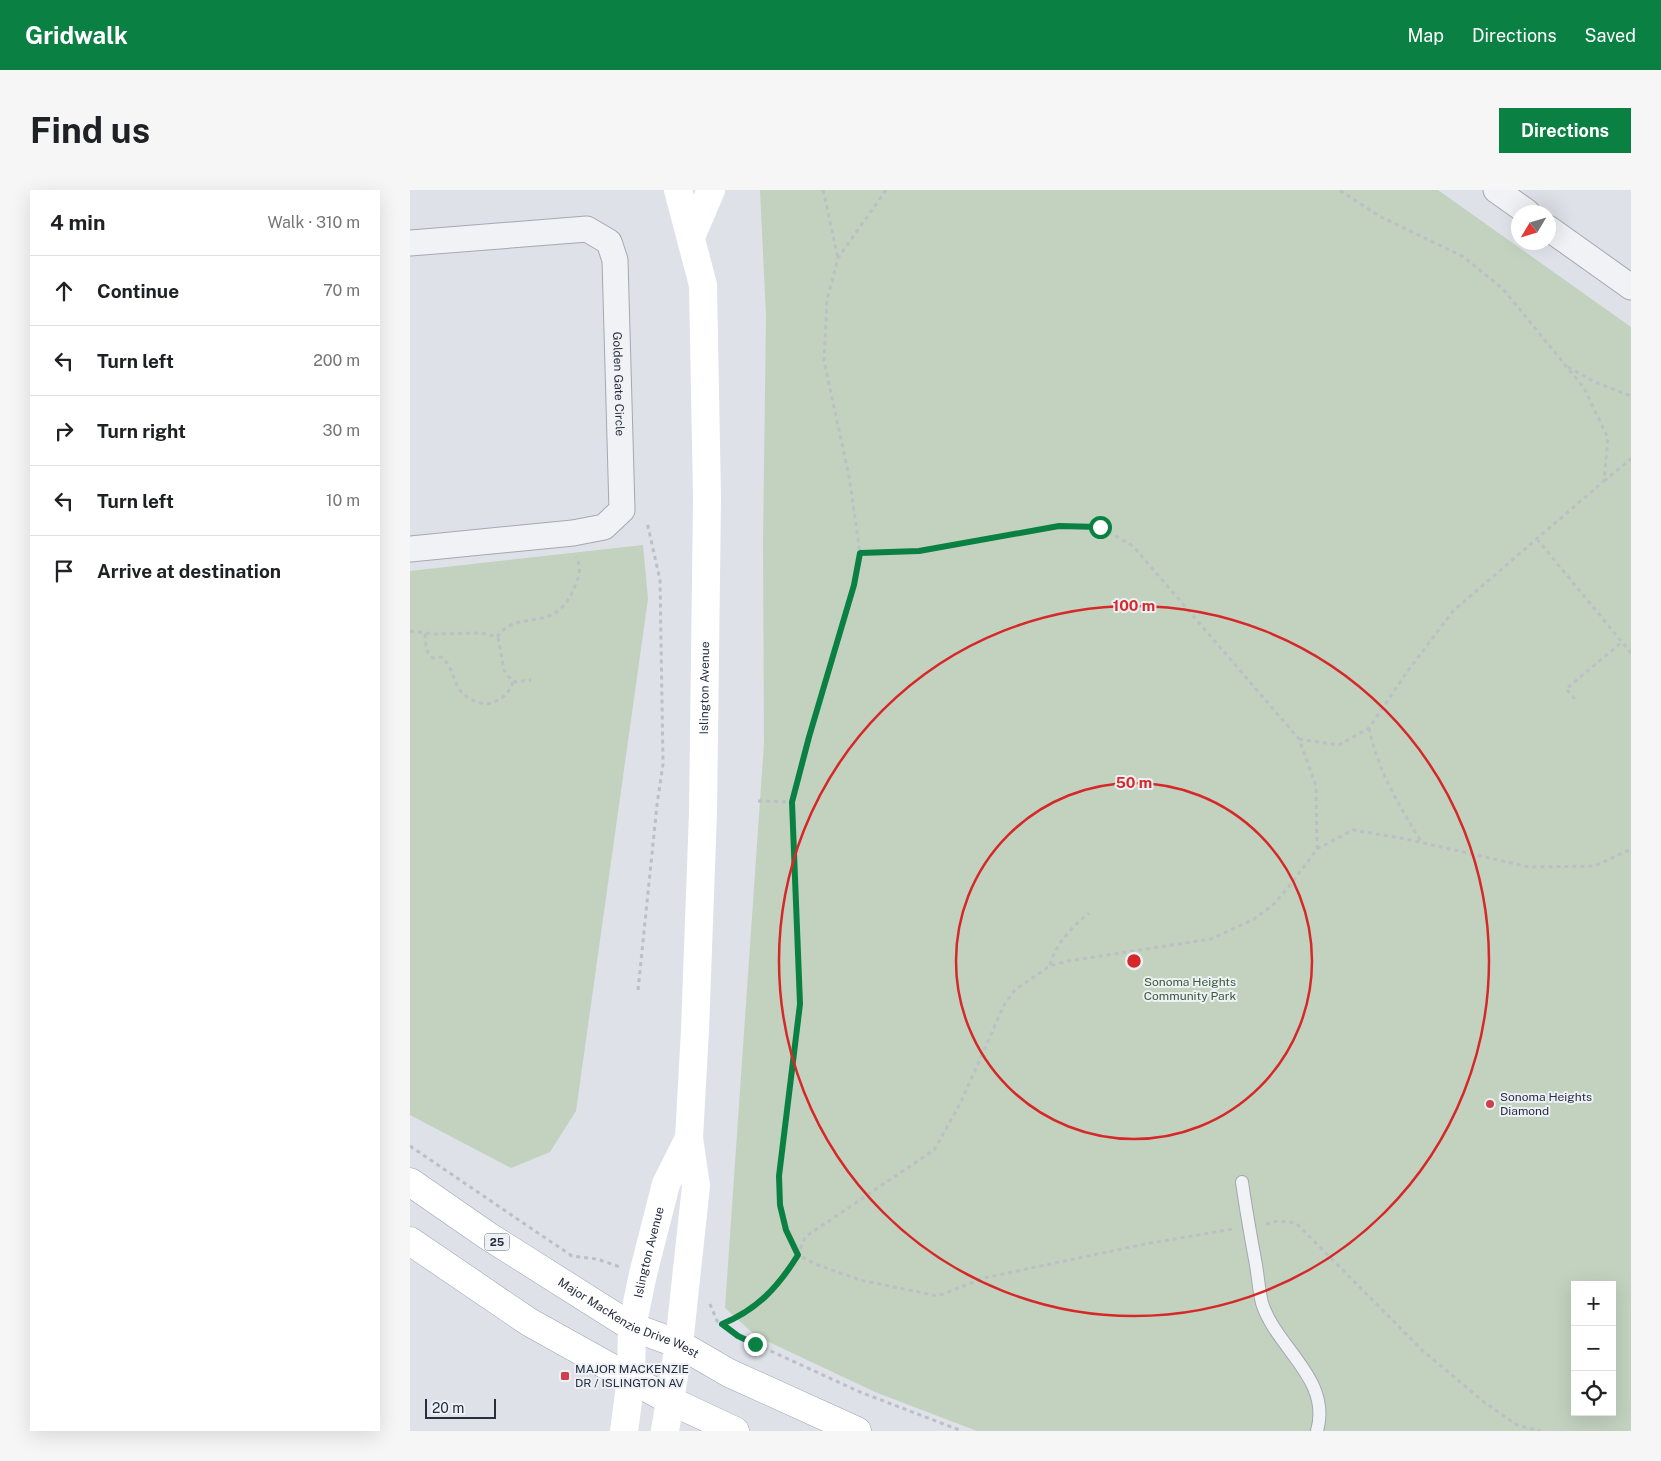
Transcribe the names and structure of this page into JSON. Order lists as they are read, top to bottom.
{
  "streets": {
    "main road": ["Islington Avenue", "25", "Major MacKenzie Drive West"],
    "street": ["Golden Gate Circle"]
  },
  "crossings": [
    ["Islington Avenue", "Major MacKenzie Drive West"]
  ],
  "parks": ["Sonoma Heights Community Park"],
  "places": {
    "other": ["Sonoma Heights Diamond"],
    "transit": ["MAJOR MACKENZIE DR / ISLINGTON AV"]
  },
  "scale_bar": "20 m",
  "north": "bottom left",
  "page": {
    "header": "Gridwalk",
    "nav": ["Map", "Directions", "Saved"],
    "buttons": "Directions",
    "title": "Find us",
    "heading": ["4 min", "Walk · 310 m"],
    "list": [
      ["Continue", "70 m"],
      ["Turn left", "200 m"],
      ["Turn right", "30 m"],
      ["Turn left", "10 m"],
      "Arrive at destination"
    ],
    "map_buttons": ["+", "−"],
    "scale": "20 m"
  },
  "rings": ["100 m", "50 m"]
}
